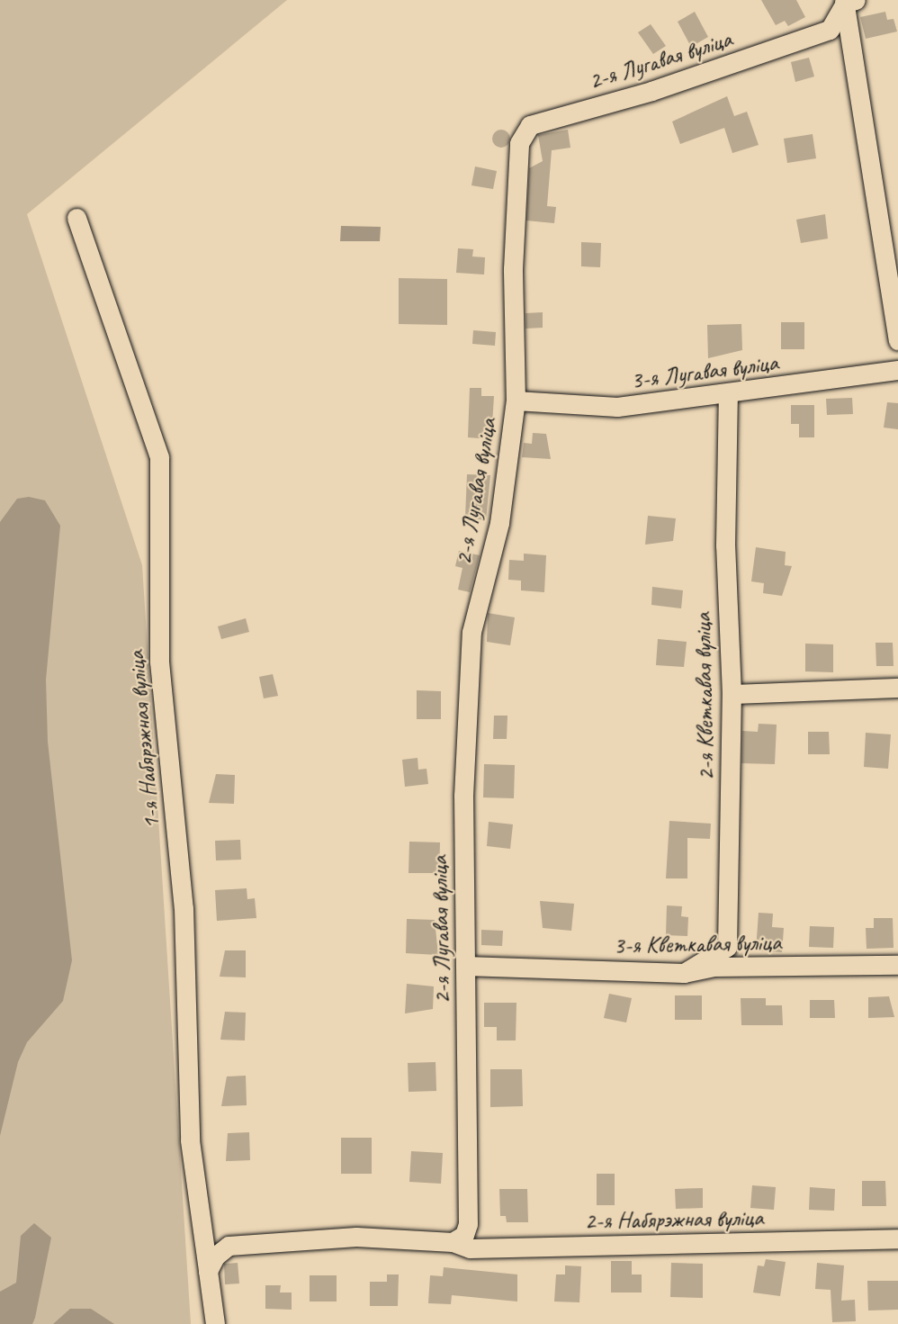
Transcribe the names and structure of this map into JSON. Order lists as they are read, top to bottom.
{
  "streets": {
    "street": [
      "2-я Лугавая вуліца",
      "3-я Лугавая вуліца",
      "2-я Кветкавая вуліца",
      "1-я Набярэжная вуліца",
      "3-я Кветкавая вуліца",
      "2-я Набярэжная вуліца"
    ]
  },
  "crossings": [
    ["2-я Лугавая вуліца", "3-я Лугавая вуліца"],
    ["2-я Лугавая вуліца", "3-я Кветкавая вуліца"],
    ["2-я Лугавая вуліца", "2-я Набярэжная вуліца"],
    ["3-я Лугавая вуліца", "2-я Кветкавая вуліца"],
    ["2-я Кветкавая вуліца", "3-я Кветкавая вуліца"],
    ["1-я Набярэжная вуліца", "2-я Набярэжная вуліца"]
  ]
}
